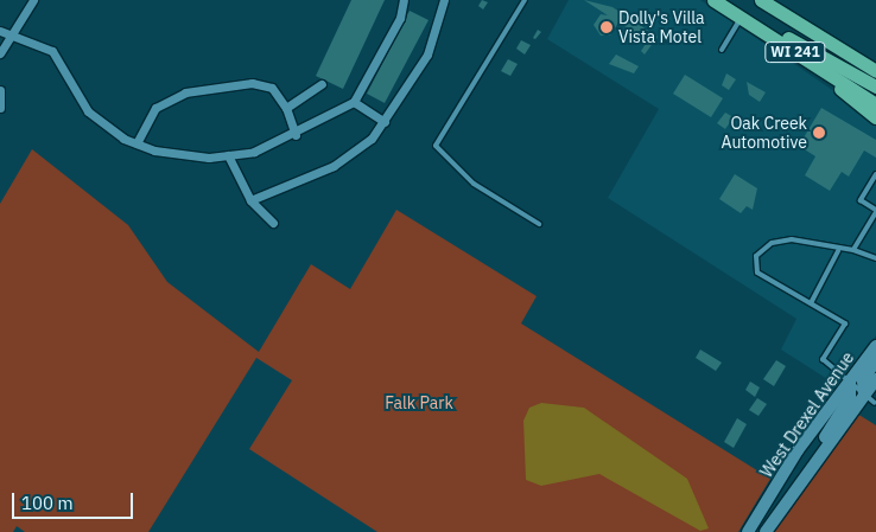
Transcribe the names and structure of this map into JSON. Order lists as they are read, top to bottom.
{
  "streets": {
    "main road": ["WI 241"],
    "street": ["West Drexel Avenue"]
  },
  "parks": ["Falk Park"],
  "places": ["Dolly's Villa Vista Motel", "Oak Creek Automotive"],
  "scale_bar": "100 m"
}
